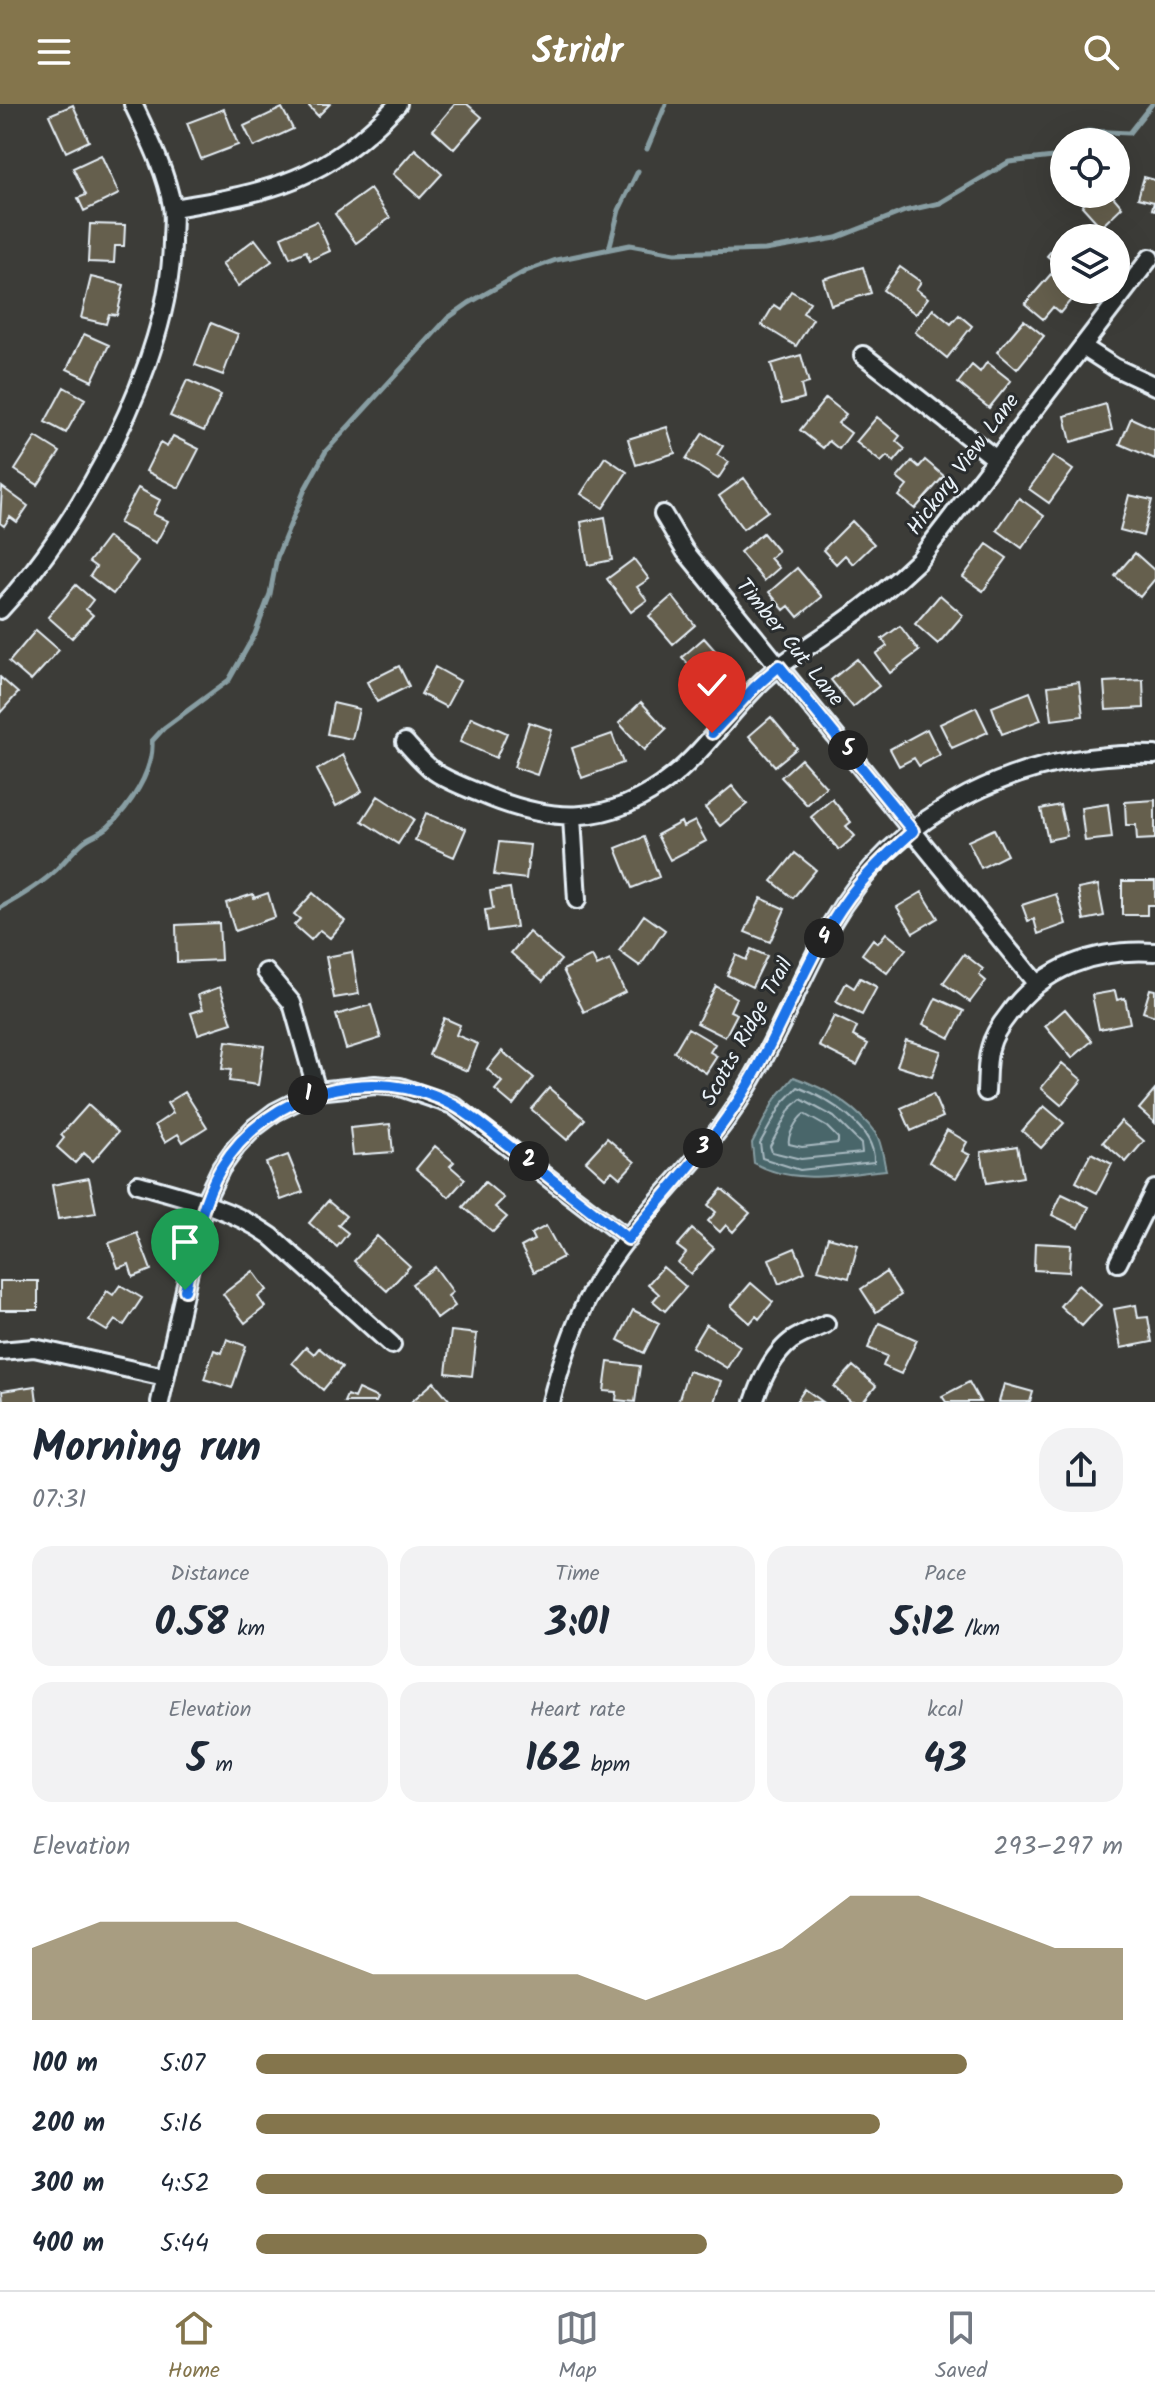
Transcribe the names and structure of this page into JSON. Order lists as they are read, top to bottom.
{
  "streets": {
    "street": ["Hickory View Lane", "Timber Cut Lane", "Scotts Ridge Trail"]
  },
  "crossings": [
    ["Hickory View Lane", "Timber Cut Lane"],
    ["Timber Cut Lane", "Scotts Ridge Trail"]
  ],
  "page": {
    "header": "Stridr",
    "pins": [
      "5",
      "4",
      "1",
      "3",
      "2"
    ],
    "heading": ["Morning run", "07:31"],
    "stats": [
      ["Distance", "0.58 km"],
      ["Time", "3:01"],
      ["Pace", "5:12 /km"],
      ["Elevation", "5 m"],
      ["Heart rate", "162 bpm"],
      ["kcal", "43"]
    ],
    "chart": ["Elevation", "293–297 m"],
    "list": [
      {
        "name": "100 m",
        "note": "5:07"
      },
      {
        "name": "200 m",
        "note": "5:16"
      },
      {
        "name": "300 m",
        "note": "4:52"
      },
      {
        "name": "400 m",
        "note": "5:44"
      }
    ],
    "tabs": ["Home", "Map", "Saved"]
  }
}
